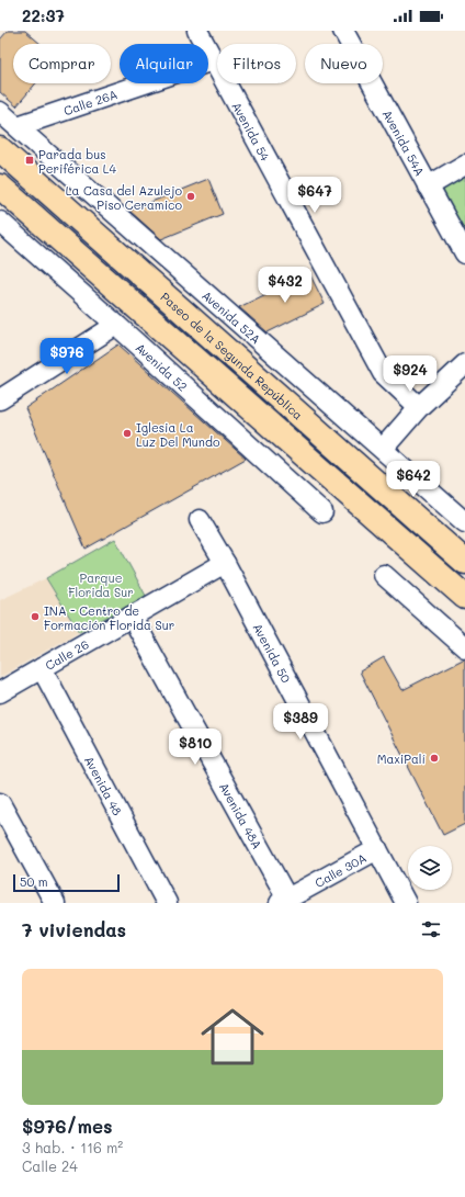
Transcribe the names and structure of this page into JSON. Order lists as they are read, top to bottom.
{
  "streets": {
    "highway": ["Paseo de la Segunda República"],
    "street": [
      "Calle 26A",
      "Avenida 54",
      "Avenida 54A",
      "Avenida 52A",
      "Avenida 52",
      "Avenida 50",
      "Calle 26",
      "Avenida 48",
      "Avenida 48A",
      "Calle 30A"
    ]
  },
  "crossings": [
    ["Calle 26A", "Avenida 54"],
    ["Calle 26A", "Avenida 52A"],
    ["Avenida 50", "Calle 26"],
    ["Avenida 50", "Calle 30A"],
    ["Calle 26", "Avenida 48"],
    ["Calle 26", "Avenida 48A"],
    ["Avenida 48A", "Calle 30A"]
  ],
  "parks": ["Parque Florida Sur"],
  "places": {
    "transit": ["Parada bus Periférica L4"],
    "other": [
      "La Casa del Azulejo Piso Ceramico",
      "Iglesia La Luz Del Mundo",
      "INA - Centro de Formación Florida Sur",
      "MaxiPalí"
    ]
  },
  "scale_bar": "50 m",
  "page": {
    "status": "22:37",
    "chip": [
      "Comprar",
      "Alquilar",
      "Filtros",
      "Nuevo"
    ],
    "price": [
      "$647",
      "$432",
      "$976",
      "$924",
      "$642",
      "$389",
      "$810"
    ],
    "scale": "50 m",
    "heading": "7 viviendas",
    "list": [
      {
        "name": "$976/mes",
        "note": "3 hab. · 116 m² · Calle 24"
      }
    ]
  }
}
